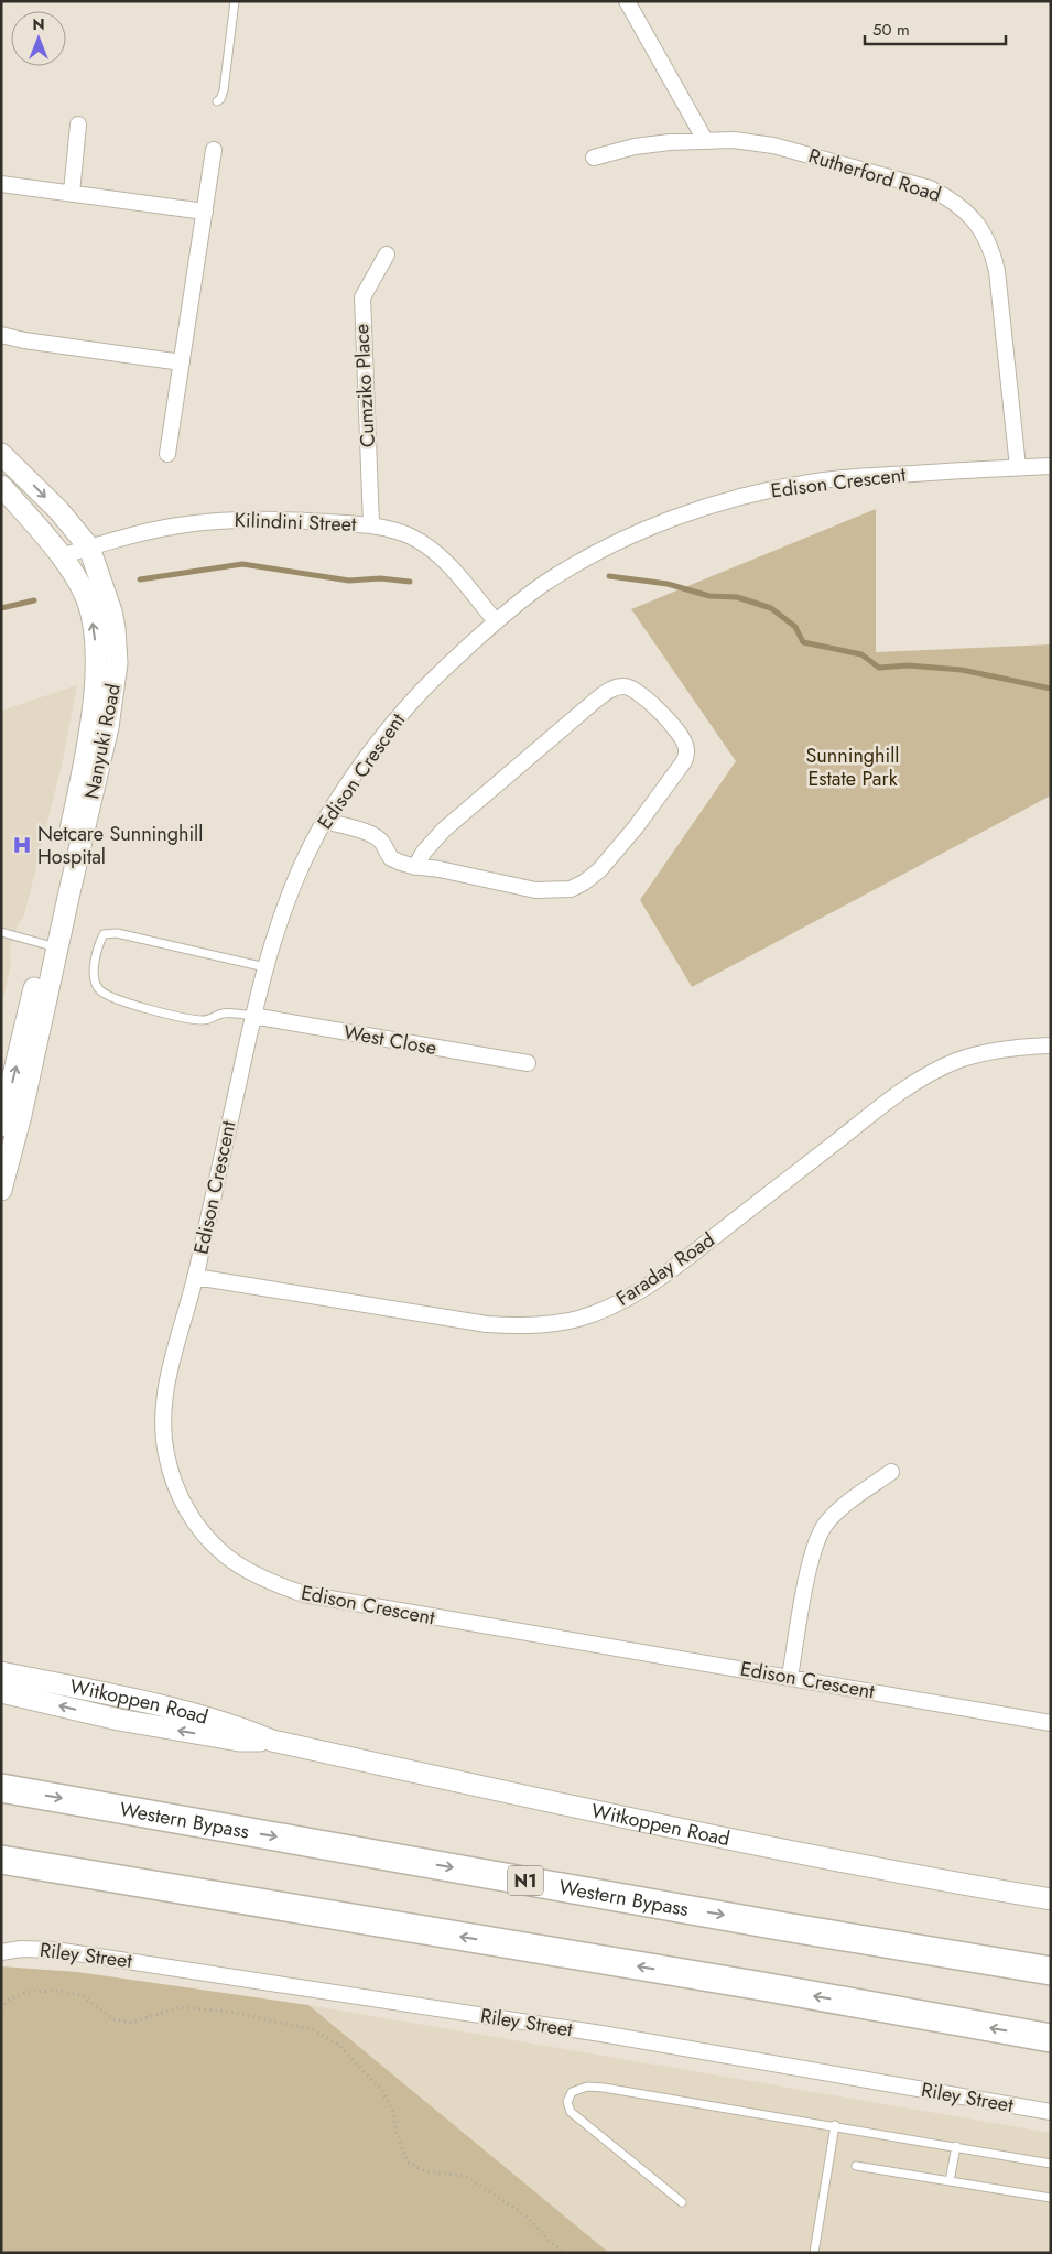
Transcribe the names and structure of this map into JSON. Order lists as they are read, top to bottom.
{
  "streets": {
    "highway": ["Western Bypass", "N1"],
    "main road": ["Nanyuki Road", "Witkoppen Road"],
    "street": [
      "Rutherford Road",
      "Cumziko Place",
      "Edison Crescent",
      "Kilindini Street",
      "West Close",
      "Faraday Road",
      "Riley Street"
    ]
  },
  "crossings": [
    ["Rutherford Road", "Edison Crescent"],
    ["Cumziko Place", "Kilindini Street"],
    ["Edison Crescent", "Kilindini Street"],
    ["Edison Crescent", "West Close"],
    ["Edison Crescent", "Faraday Road"],
    ["Kilindini Street", "Nanyuki Road"]
  ],
  "parks": ["Sunninghill Estate Park"],
  "places": {
    "hospital": ["Netcare Sunninghill Hospital"]
  },
  "scale_bar": "50 m",
  "north": "top"
}
